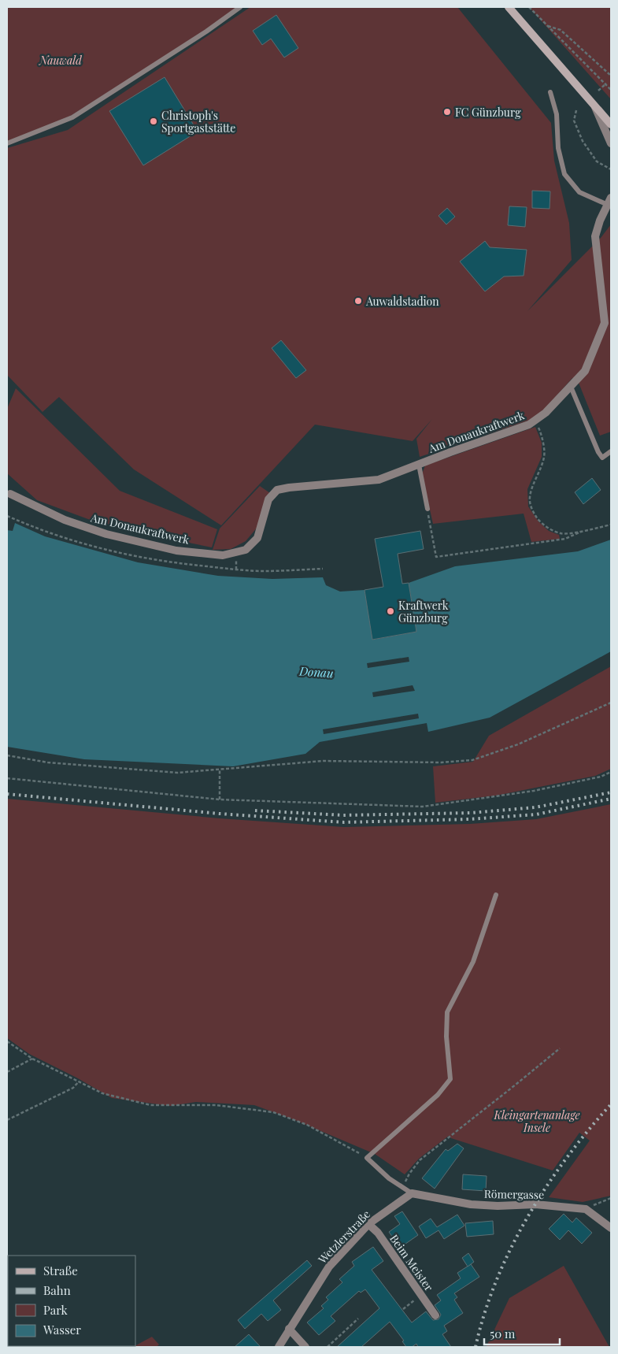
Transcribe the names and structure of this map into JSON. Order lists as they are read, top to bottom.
{
  "streets": {
    "street": [
      "Am Donaukraftwerk",
      "Römergasse",
      "Wetzlerstraße",
      "Beim Meister"
    ]
  },
  "crossings": [
    ["Römergasse", "Wetzlerstraße"],
    ["Wetzlerstraße", "Beim Meister"]
  ],
  "water": ["Donau"],
  "parks": ["Nauwald", "Kleingartenanlage Insele"],
  "places": [
    "FC Günzburg",
    "Christoph's Sportgaststätte",
    "Auwaldstadion",
    "Kraftwerk Günzburg"
  ],
  "legend": [
    "Straße",
    "Bahn",
    "Park",
    "Wasser"
  ],
  "scale_bar": "50 m"
}
